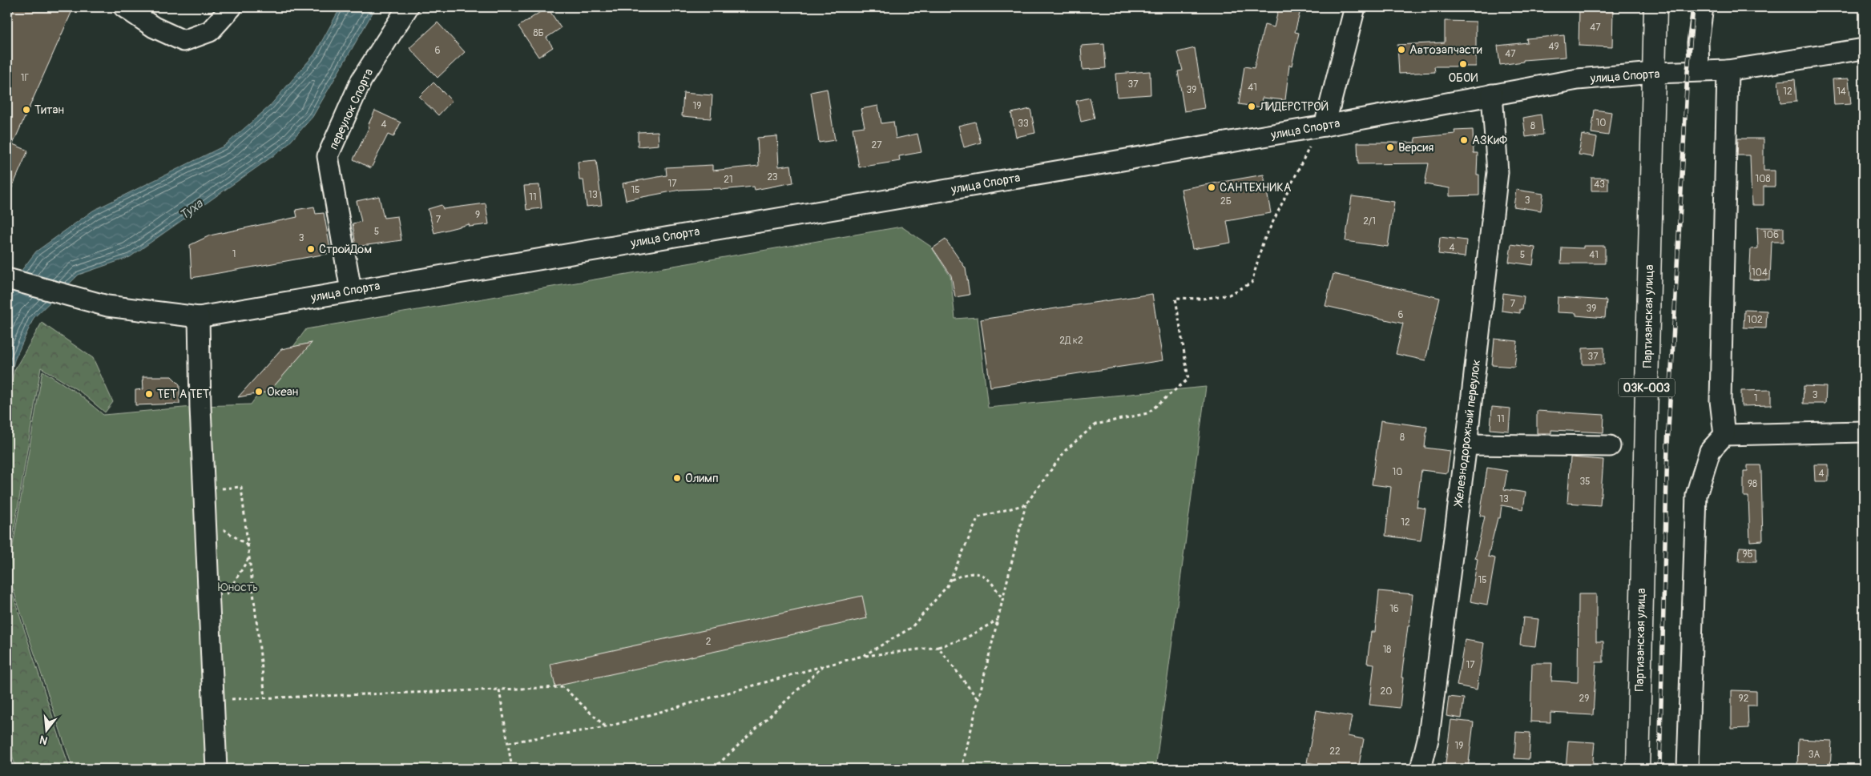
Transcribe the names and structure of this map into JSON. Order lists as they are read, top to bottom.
{
  "streets": {
    "main road": ["Партизанская улица", "03К-003"],
    "street": ["улица Спорта", "переулок Спорта", "Железнодорожный переулок"]
  },
  "crossings": [
    ["улица Спорта", "переулок Спорта"],
    ["улица Спорта", "Партизанская улица"],
    ["улица Спорта", "Железнодорожный переулок"]
  ],
  "water": ["Туха"],
  "parks": ["Юность"],
  "places": [
    "Автозапчасти",
    "ОБОИ",
    "ЛИДЕРСТРОЙ",
    "Титан",
    "АЗКиФ",
    "Версия",
    "САНТЕХНИКА",
    "СтройДом",
    "Океан",
    "ТЕТ А ТЕТ",
    "Олимп"
  ],
  "house_numbers": [
    "47",
    "8Б",
    "49",
    "6",
    "47",
    "1Г",
    "37",
    "41",
    "39",
    "12",
    "14",
    "19",
    "10",
    "33",
    "4",
    "8",
    "27",
    "23",
    "108",
    "21",
    "17",
    "43",
    "15",
    "13",
    "11",
    "3",
    "2Б",
    "9",
    "7",
    "2/1",
    "5",
    "106",
    "3",
    "4",
    "1",
    "5",
    "41",
    "104",
    "7",
    "39",
    "6",
    "102",
    "2Д к2",
    "37",
    "3",
    "1",
    "11",
    "8",
    "10",
    "4",
    "35",
    "98",
    "13",
    "12",
    "96",
    "15",
    "16",
    "2",
    "18",
    "17",
    "20",
    "29",
    "92",
    "19",
    "22",
    "3А"
  ],
  "north": "bottom"
}
